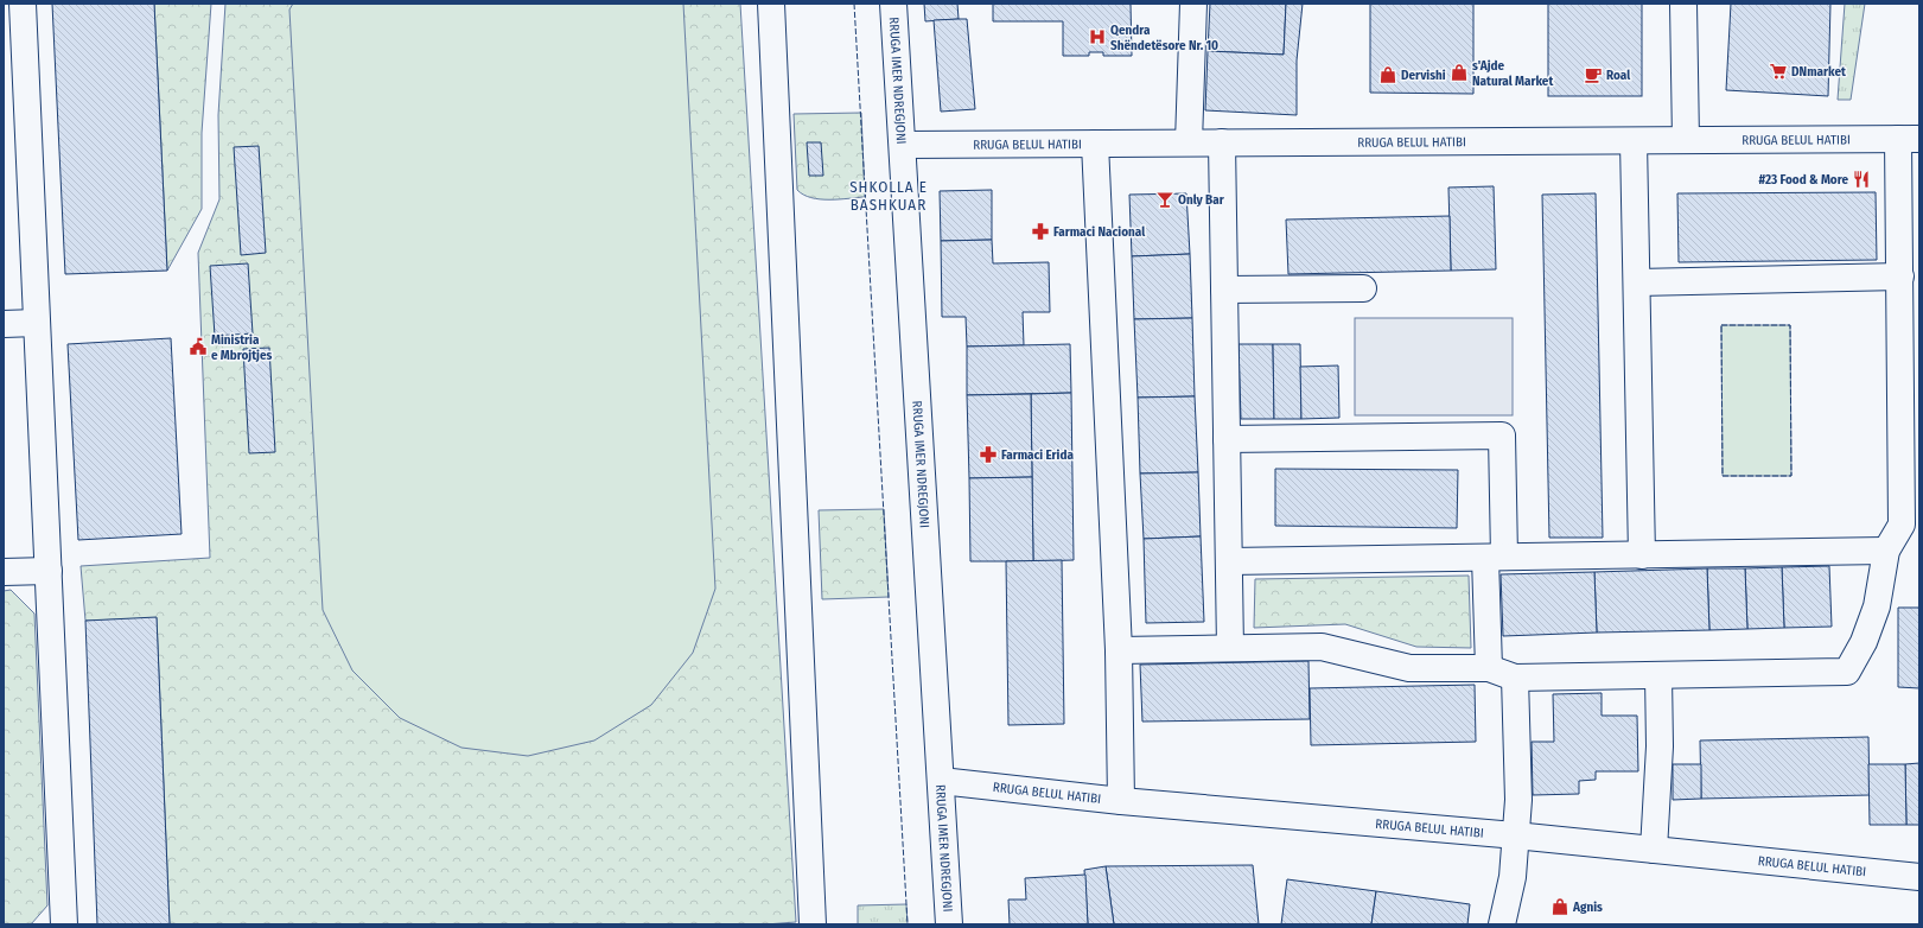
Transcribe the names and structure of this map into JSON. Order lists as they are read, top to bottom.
{
  "streets": {
    "street": ["RRUGA IMER NDREGJONI", "RRUGA BELUL HATIBI"]
  },
  "crossings": [
    ["RRUGA IMER NDREGJONI", "RRUGA BELUL HATIBI"]
  ],
  "districts": ["SHKOLLA E BASHKUAR"],
  "places": {
    "hospital": ["Qendra Shëndetësore Nr. 10"],
    "supermarket": ["DNmarket"],
    "shop": ["s'Ajde Natural Market", "Dervishi", "Agnis"],
    "cafe": ["Roal"],
    "restaurant": ["#23 Food & More"],
    "bar": ["Only Bar"],
    "pharmacy": ["Farmaci Nacional", "Farmaci Erida"],
    "public building": ["Ministria e Mbrojtjes"]
  }
}
